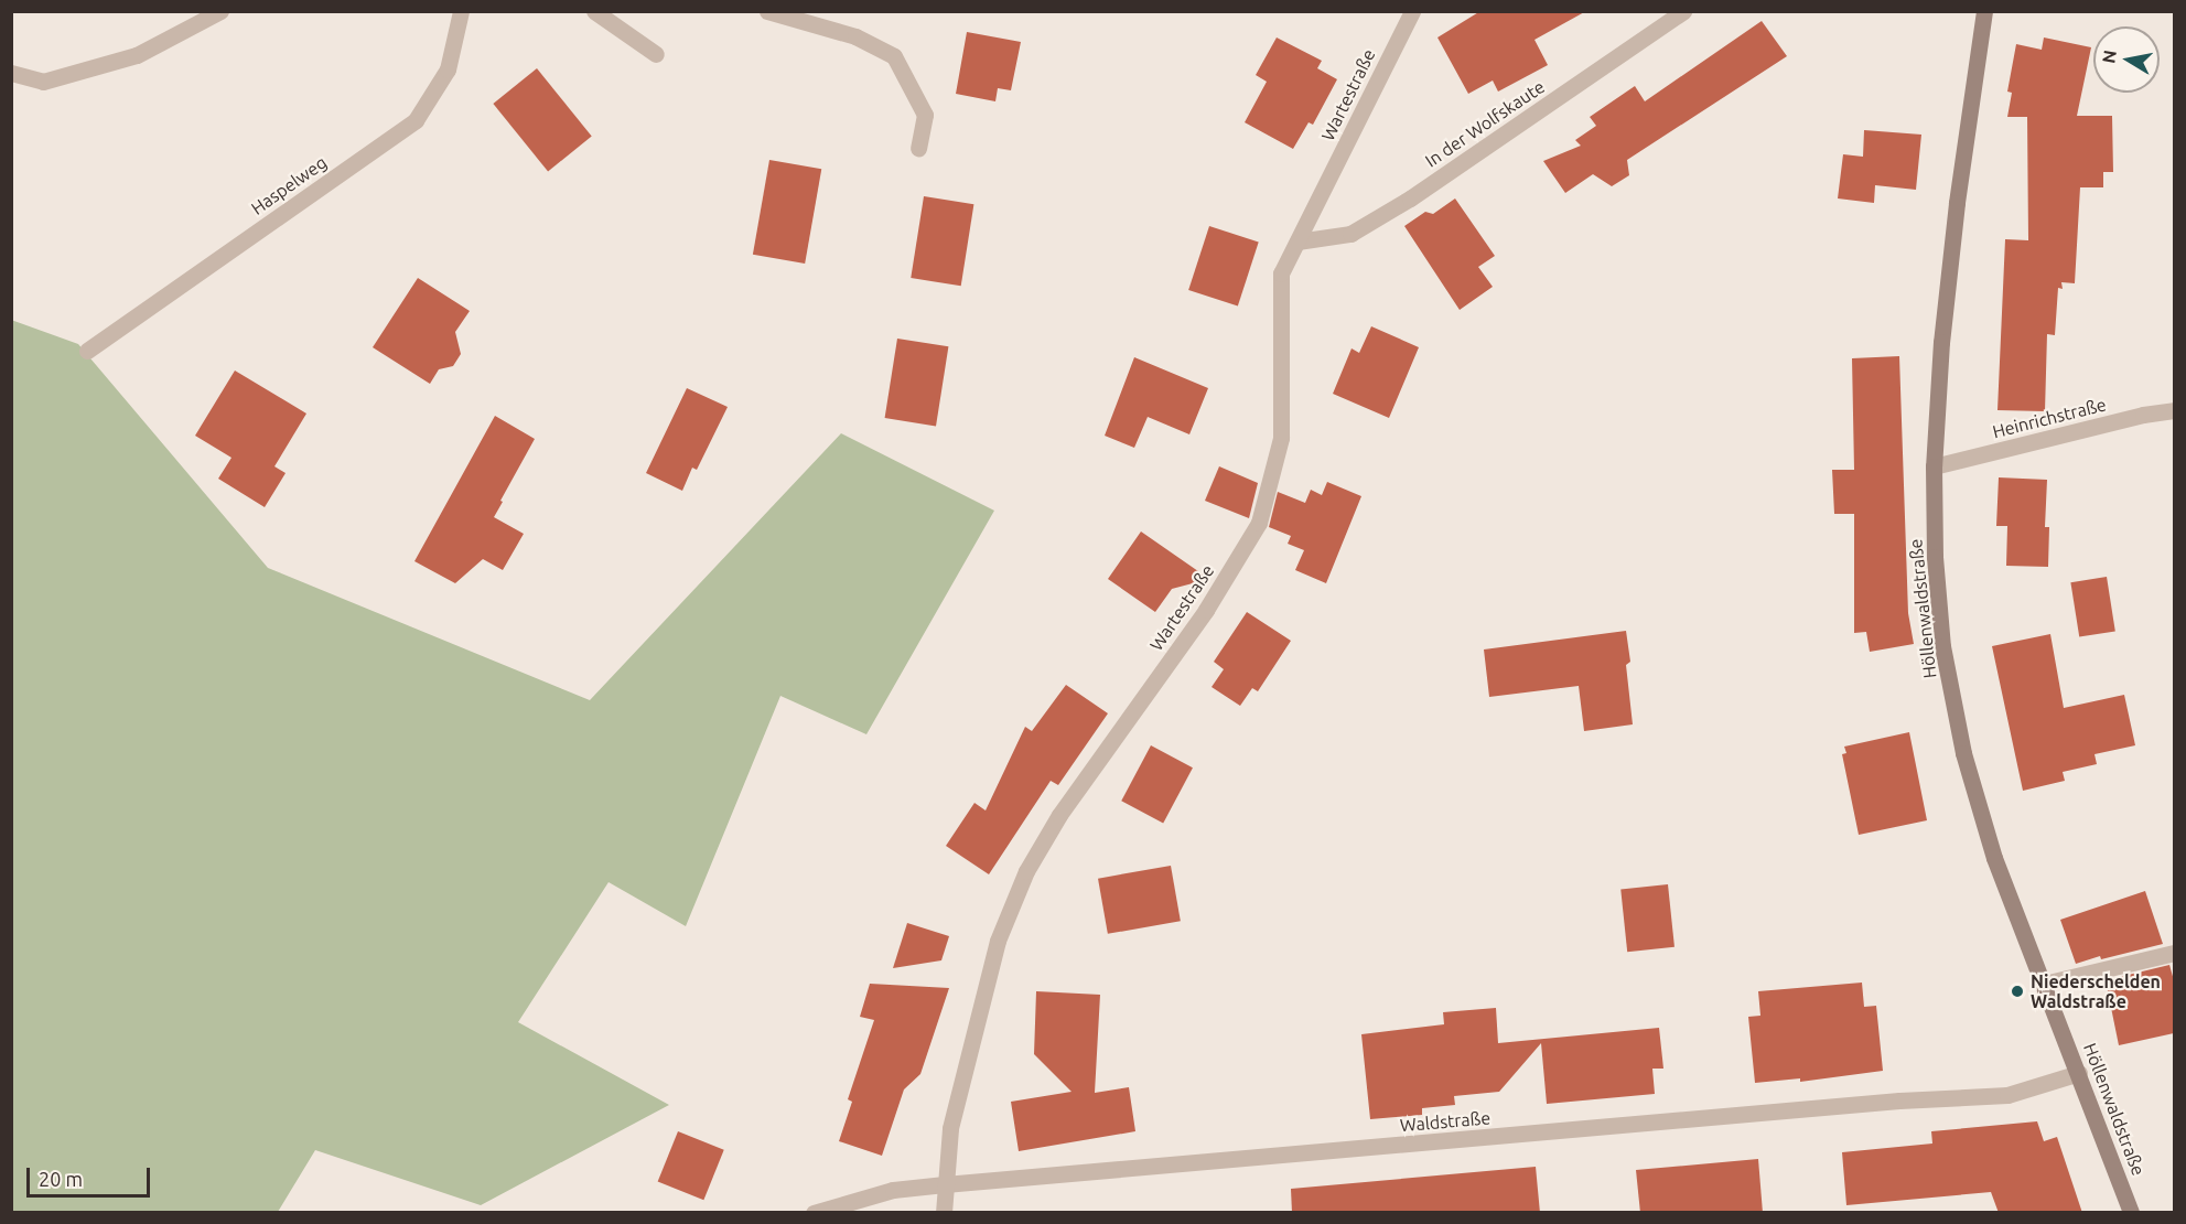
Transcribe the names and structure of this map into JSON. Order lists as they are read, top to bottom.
{
  "streets": {
    "street": [
      "Wartestraße",
      "In der Wolfskaute",
      "Haspelweg",
      "Heinrichstraße",
      "Höllenwaldstraße",
      "Waldstraße"
    ]
  },
  "crossings": [
    ["Wartestraße", "In der Wolfskaute"],
    ["Wartestraße", "Waldstraße"],
    ["Heinrichstraße", "Höllenwaldstraße"],
    ["Höllenwaldstraße", "Waldstraße"]
  ],
  "places": ["Niederschelden Waldstraße"],
  "scale_bar": "20 m",
  "north": "left"
}
